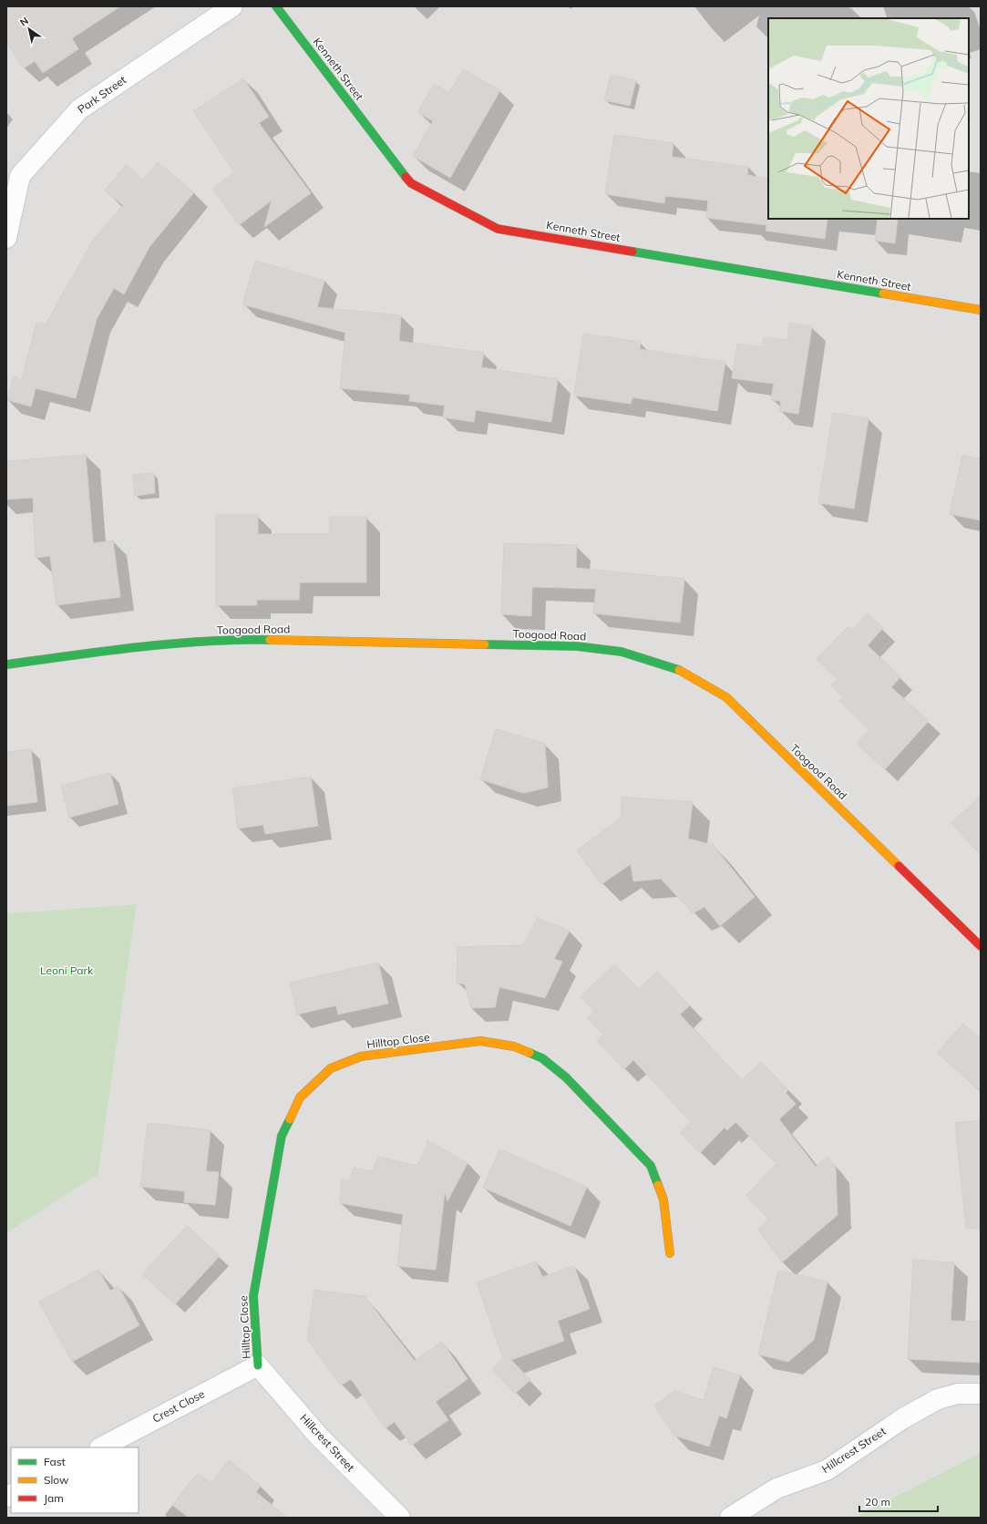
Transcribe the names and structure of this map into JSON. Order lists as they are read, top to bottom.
{
  "streets": {
    "street": [
      "Kenneth Street",
      "Park Street",
      "Toogood Road",
      "Hilltop Close",
      "Crest Close",
      "Hillcrest Street"
    ]
  },
  "crossings": [
    ["Hilltop Close", "Crest Close"],
    ["Hilltop Close", "Hillcrest Street"],
    ["Crest Close", "Hillcrest Street"]
  ],
  "parks": ["Leoni Park"],
  "legend": ["Fast", "Slow", "Jam"],
  "scale_bar": "20 m",
  "north": "top left"
}
